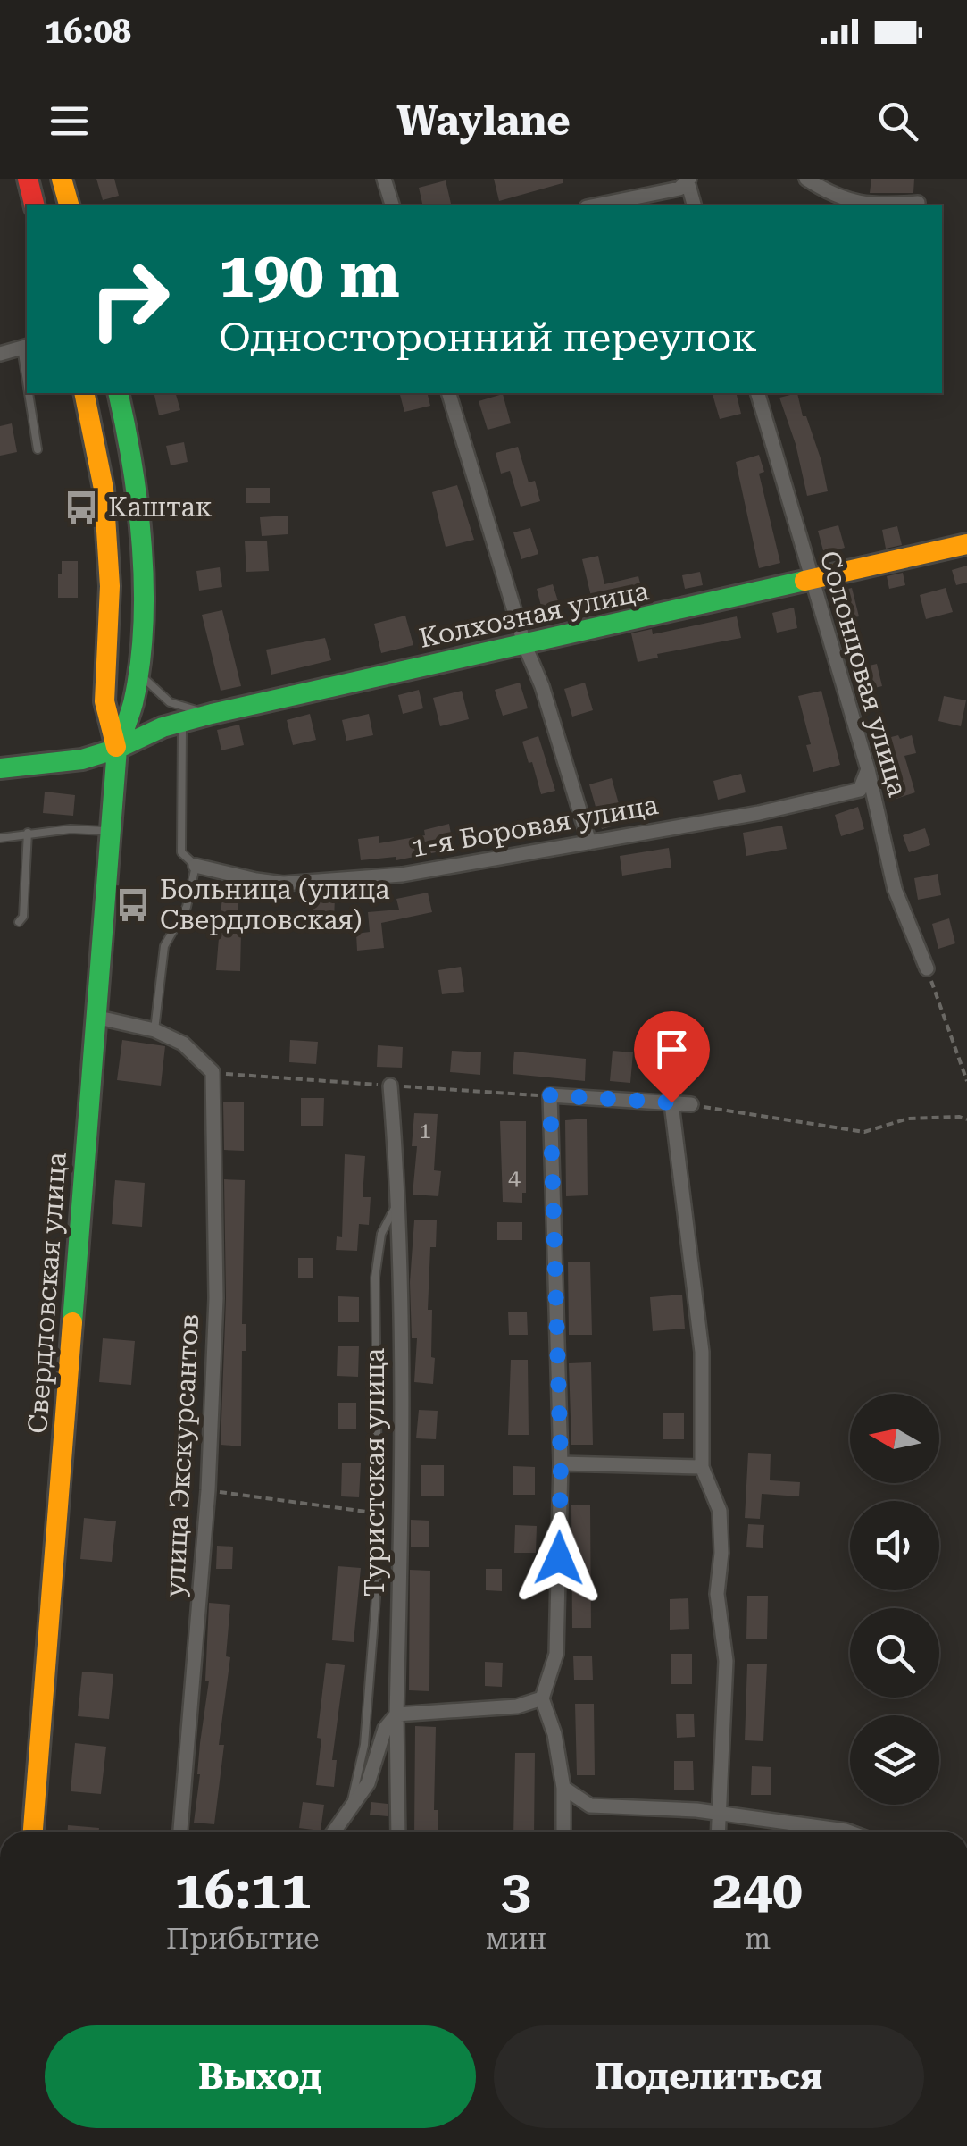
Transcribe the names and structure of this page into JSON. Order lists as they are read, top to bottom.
{
  "streets": {
    "main road": ["Колхозная улица", "Свердловская улица"],
    "street": [
      "Солонцовая улица",
      "1-я Боровая улица",
      "улица Экскурсантов",
      "Туристская улица"
    ]
  },
  "crossings": [
    ["Колхозная улица", "Солонцовая улица"],
    ["Колхозная улица", "Свердловская улица"],
    ["Солонцовая улица", "1-я Боровая улица"]
  ],
  "places": {
    "bus stop": ["Каштак", "Больница (улица Свердловская)"]
  },
  "house_numbers": ["1", "4"],
  "north": "left",
  "page": {
    "status": "16:08",
    "header": "Waylane",
    "turn": ["190 m", "Односторонний переулок"],
    "eta": [
      "16:11",
      "Прибытие",
      "3",
      "мин",
      "240",
      "m"
    ],
    "buttons": ["Выход", "Поделиться"]
  }
}
